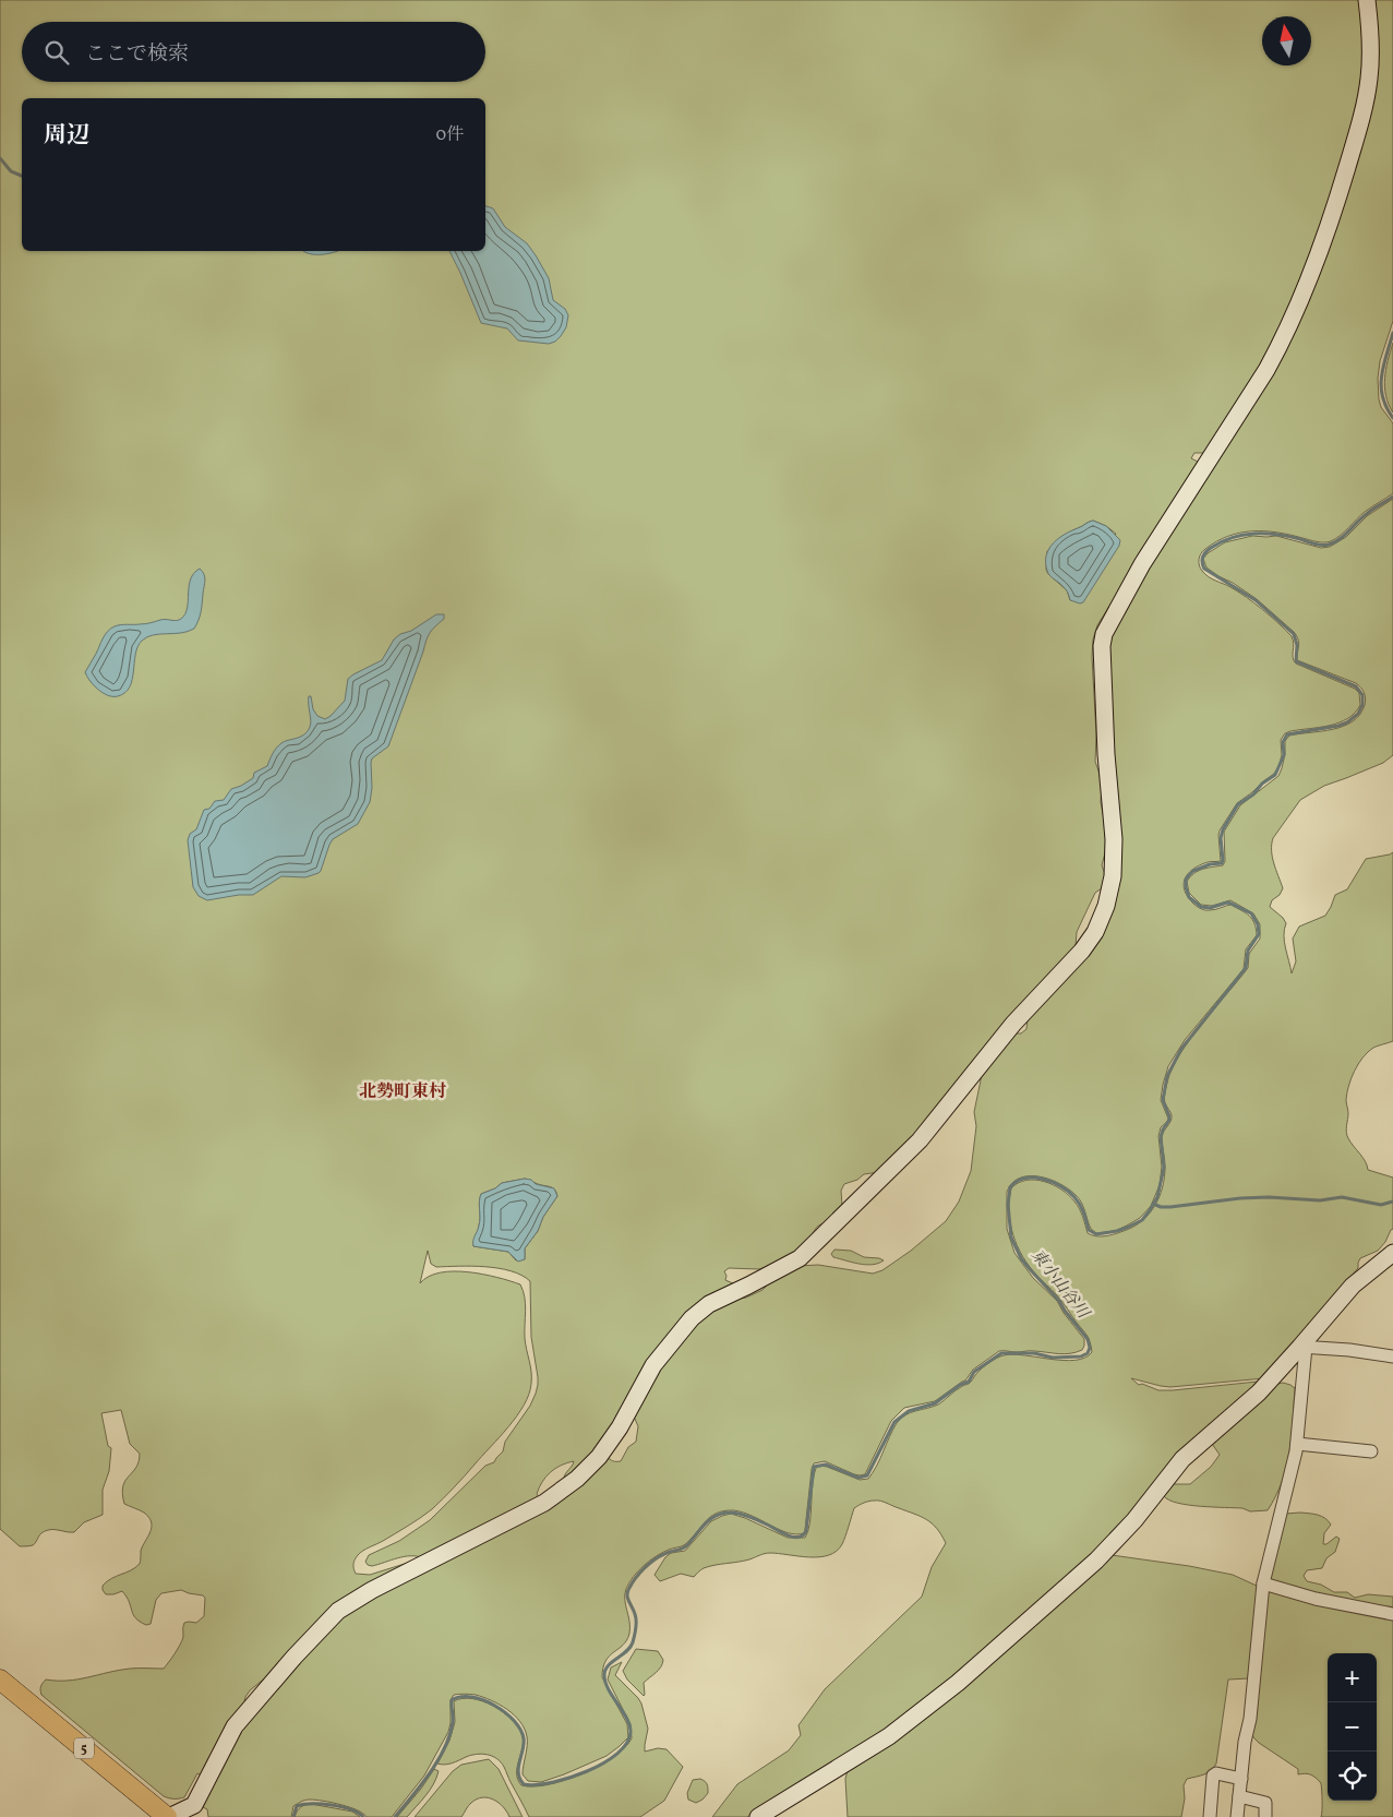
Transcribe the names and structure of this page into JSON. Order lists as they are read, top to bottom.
{
  "streets": {
    "main road": ["5"]
  },
  "districts": ["北勢町東村"],
  "water": ["東小山谷川"],
  "north": "top",
  "page": {
    "search": "ここで検索",
    "heading": ["周辺", "0件"],
    "map_buttons": ["+", "−"]
  }
}
